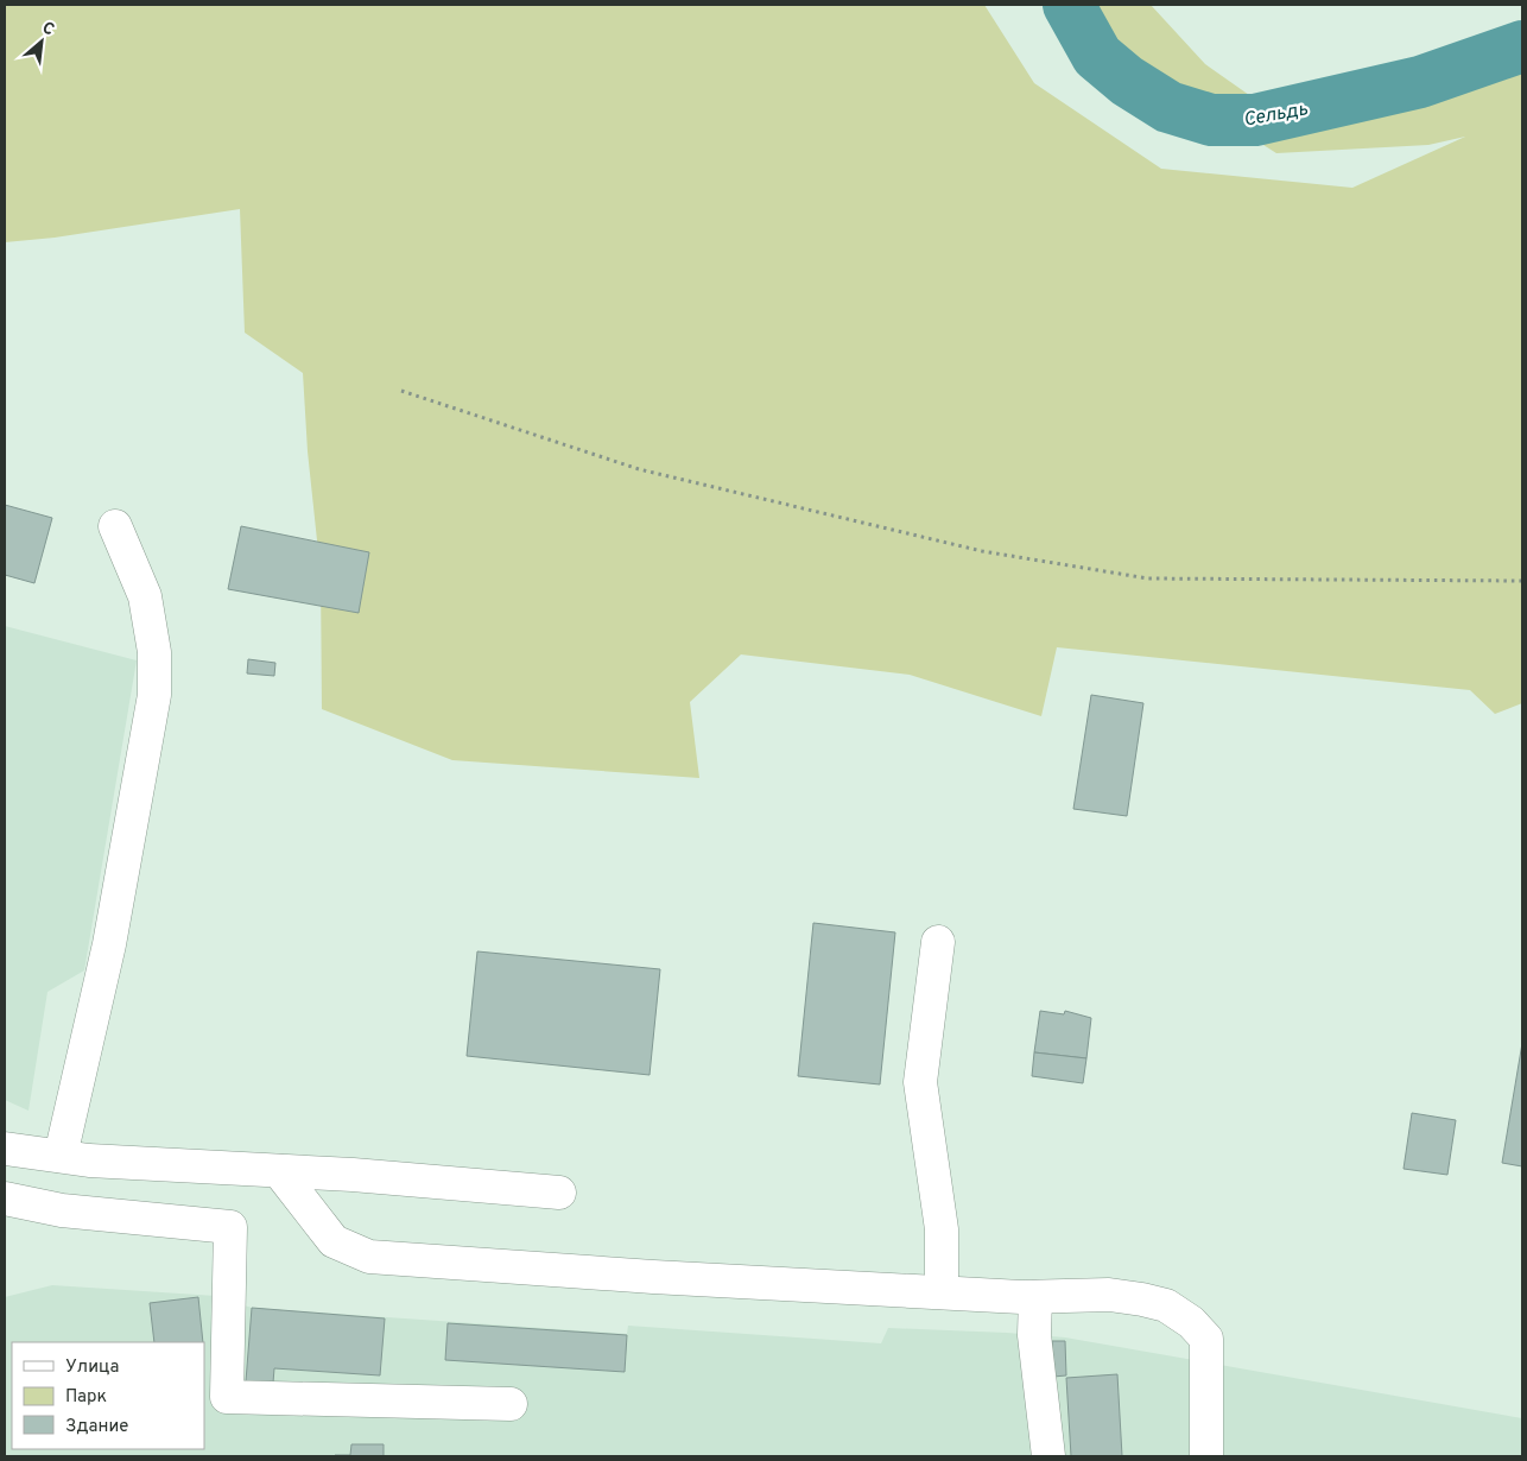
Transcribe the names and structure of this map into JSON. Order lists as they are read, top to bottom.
{
  "water": ["Сельдь"],
  "legend": ["Улица", "Парк", "Здание"],
  "north": "top right"
}
